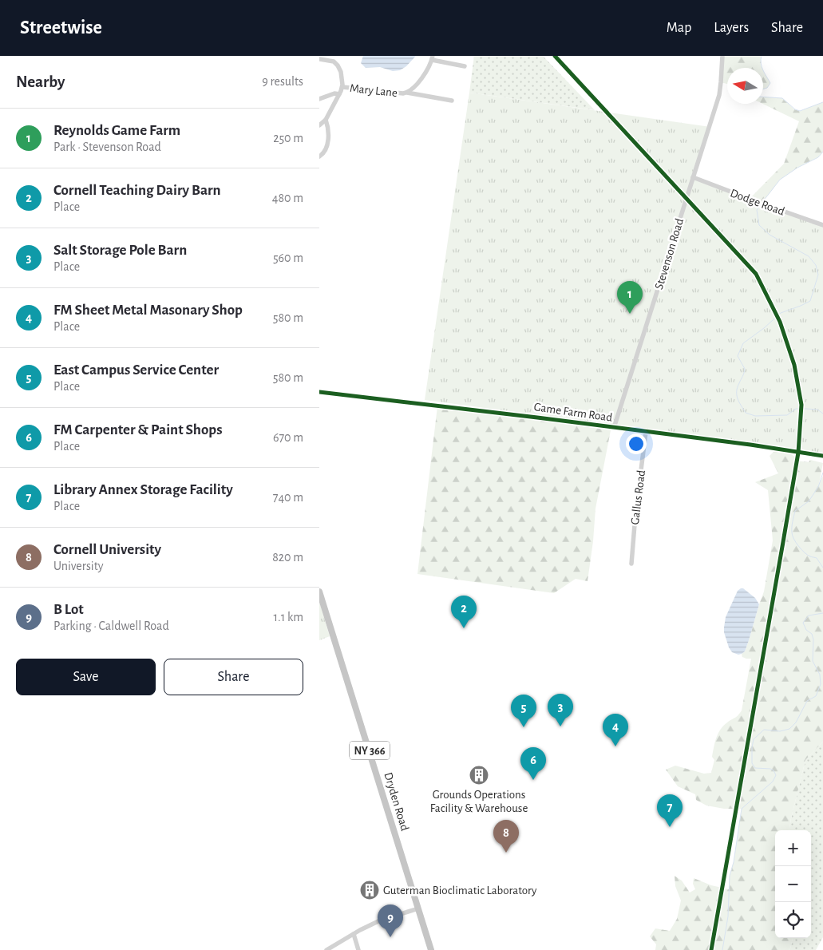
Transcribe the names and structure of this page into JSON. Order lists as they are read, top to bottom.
{
  "streets": {
    "main road": ["NY 366", "Dryden Road"],
    "street": [
      "Mary Lane",
      "Dodge Road",
      "Stevenson Road",
      "Game Farm Road",
      "Gallus Road"
    ]
  },
  "crossings": [
    ["Dodge Road", "Stevenson Road"],
    ["Stevenson Road", "Game Farm Road"],
    ["Game Farm Road", "Gallus Road"]
  ],
  "places": {
    "building": ["Grounds Operations Facility & Warehouse", "Guterman Bioclimatic Laboratory"]
  },
  "north": "left",
  "page": {
    "header": "Streetwise",
    "nav": ["Map", "Layers", "Share"],
    "heading": ["Nearby", "9 results"],
    "list": [
      {
        "mark": "1",
        "name": "Reynolds Game Farm",
        "note": "Park · Stevenson Road",
        "value": "250 m"
      },
      {
        "mark": "2",
        "name": "Cornell Teaching Dairy Barn",
        "note": "Place",
        "value": "480 m"
      },
      {
        "mark": "3",
        "name": "Salt Storage Pole Barn",
        "note": "Place",
        "value": "560 m"
      },
      {
        "mark": "4",
        "name": "FM Sheet Metal Masonary Shop",
        "note": "Place",
        "value": "580 m"
      },
      {
        "mark": "5",
        "name": "East Campus Service Center",
        "note": "Place",
        "value": "580 m"
      },
      {
        "mark": "6",
        "name": "FM Carpenter & Paint Shops",
        "note": "Place",
        "value": "670 m"
      },
      {
        "mark": "7",
        "name": "Library Annex Storage Facility",
        "note": "Place",
        "value": "740 m"
      },
      {
        "mark": "8",
        "name": "Cornell University",
        "note": "University",
        "value": "820 m"
      },
      {
        "mark": "9",
        "name": "B Lot",
        "note": "Parking · Caldwell Road",
        "value": "1.1 km"
      }
    ],
    "pins": [
      "1",
      "2",
      "3",
      "5",
      "4",
      "6",
      "7",
      "8",
      "9"
    ],
    "buttons": ["Save", "Share"],
    "map_buttons": ["+", "−"]
  }
}
